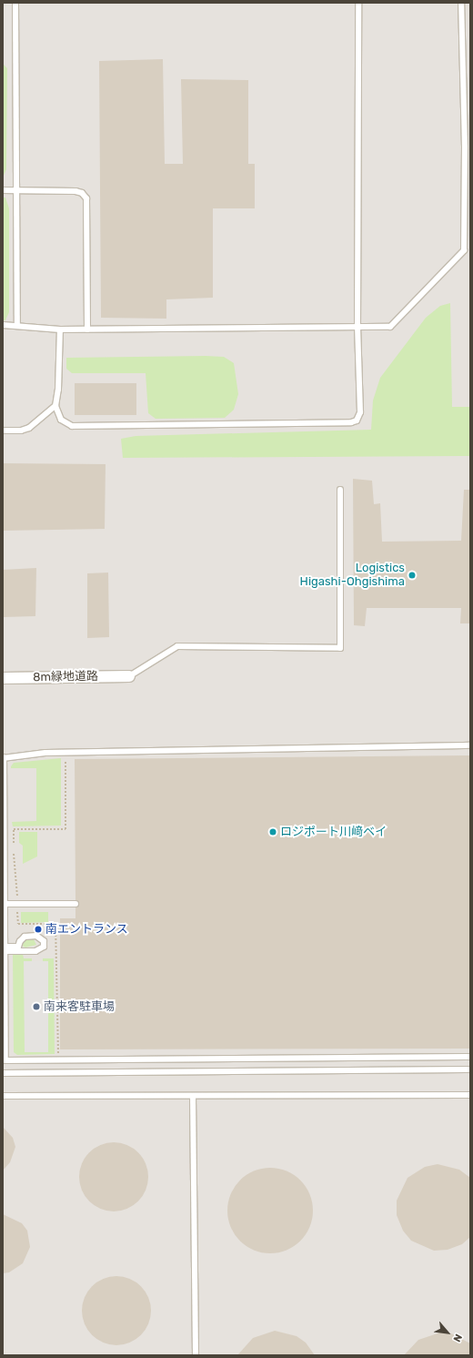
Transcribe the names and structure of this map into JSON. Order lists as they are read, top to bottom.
{
  "streets": {
    "street": ["8m緑地道路"]
  },
  "places": [
    "Logistics Higashi-Ohgishima",
    "ロジポート川﨑ベイ",
    "南エントランス",
    "南来客駐車場"
  ],
  "north": "bottom right"
}
